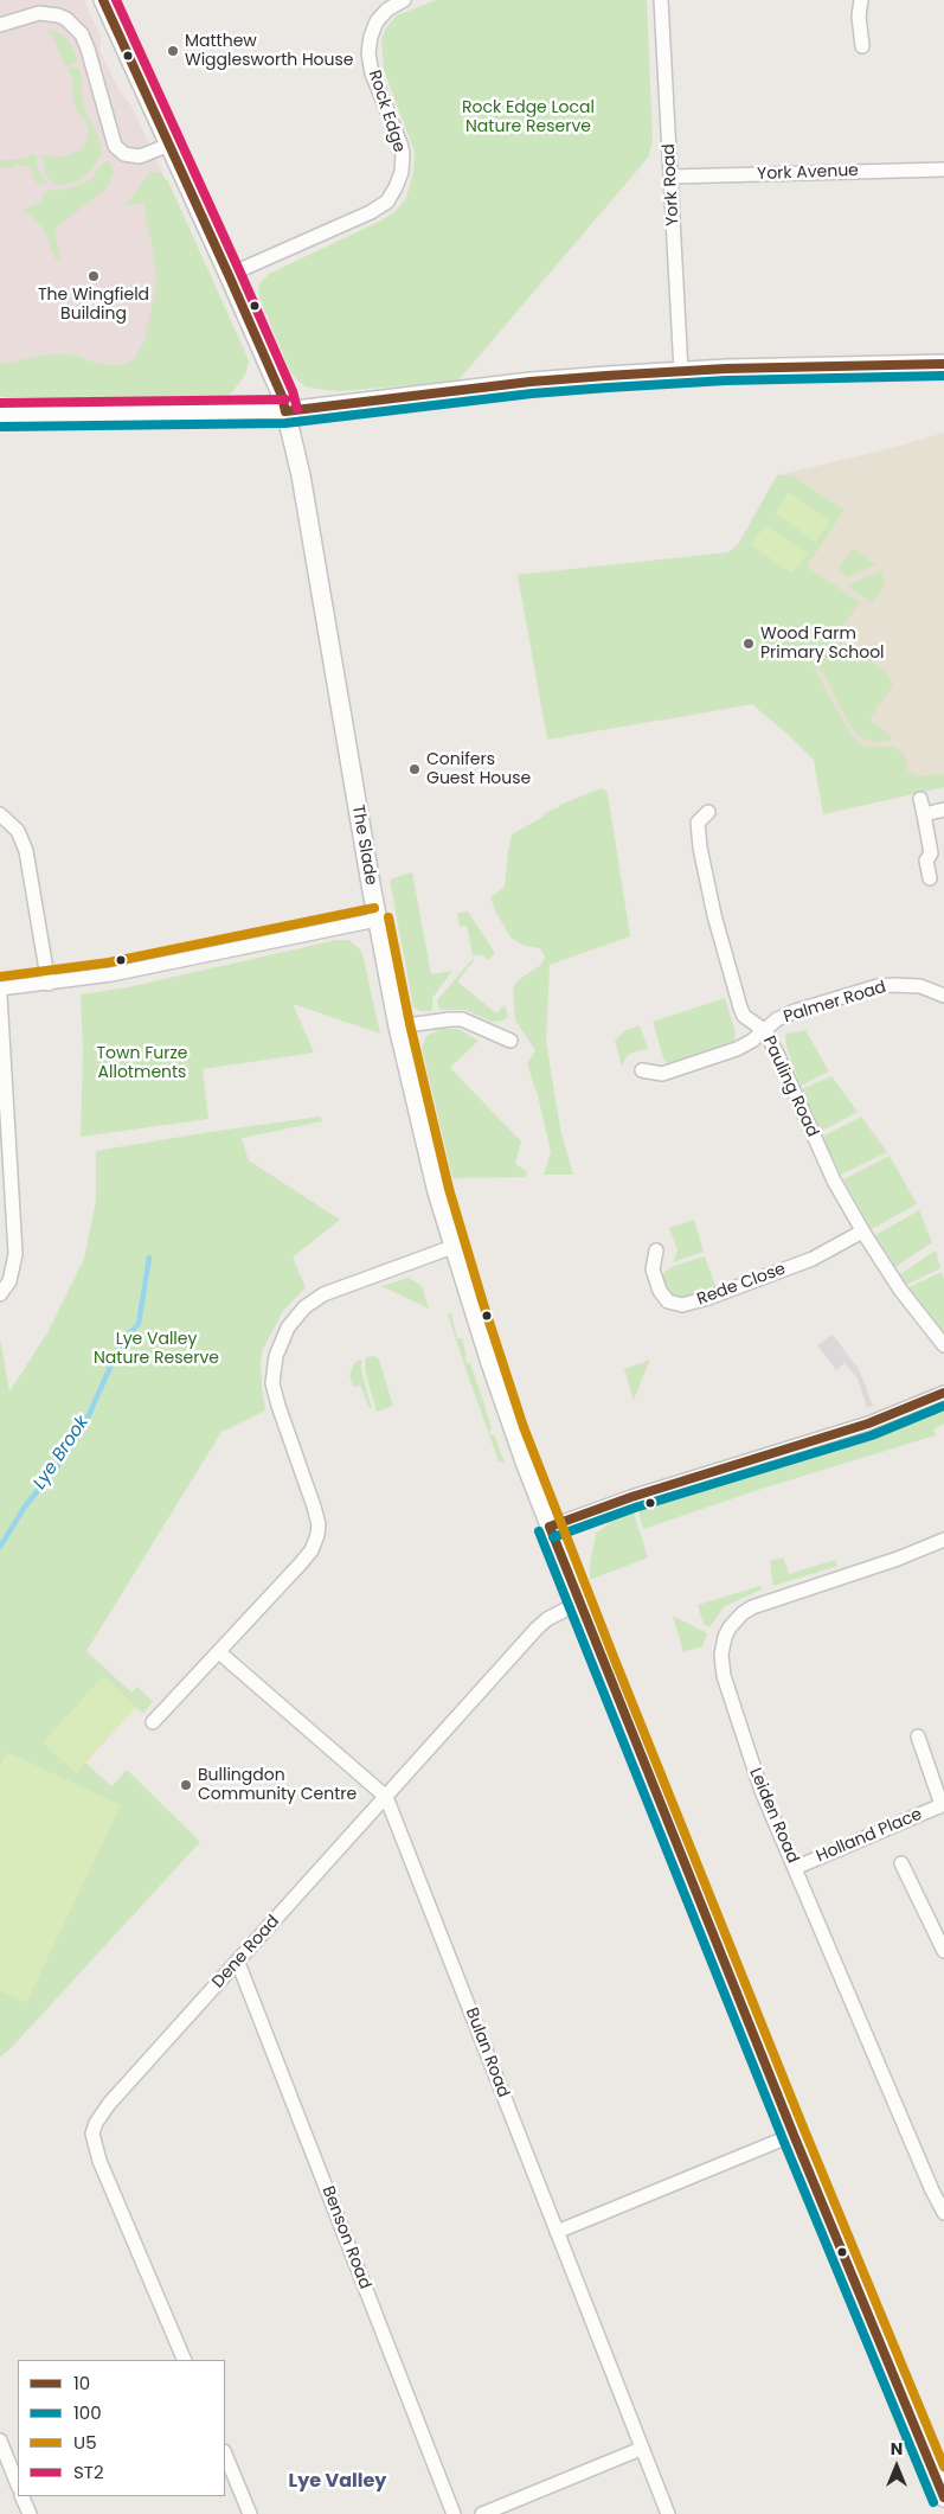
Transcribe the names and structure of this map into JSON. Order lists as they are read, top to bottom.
{
  "streets": {
    "main road": ["The Slade"],
    "street": [
      "Rock Edge",
      "York Avenue",
      "York Road",
      "Palmer Road",
      "Pauling Road",
      "Rede Close",
      "Leiden Road",
      "Holland Place",
      "Dene Road",
      "Bulan Road",
      "Benson Road"
    ]
  },
  "crossings": [
    ["Rock Edge", "The Slade"],
    ["York Avenue", "York Road"],
    ["The Slade", "Dene Road"],
    ["Palmer Road", "Pauling Road"],
    ["Pauling Road", "Rede Close"],
    ["Leiden Road", "Holland Place"],
    ["Dene Road", "Bulan Road"],
    ["Dene Road", "Benson Road"]
  ],
  "districts": ["Lye Valley"],
  "water": ["Lye Brook"],
  "parks": ["Rock Edge Local Nature Reserve", "Town Furze Allotments", "Lye Valley Nature Reserve"],
  "places": [
    "Matthew Wigglesworth House",
    "The Wingfield Building",
    "Wood Farm Primary School",
    "Conifers Guest House",
    "Bullingdon Community Centre"
  ],
  "lines": [
    "transit line 10",
    "transit line ST2",
    "transit line 100",
    "transit line U5"
  ],
  "legend": [
    "10",
    "100",
    "U5",
    "ST2"
  ],
  "north": "top"
}
